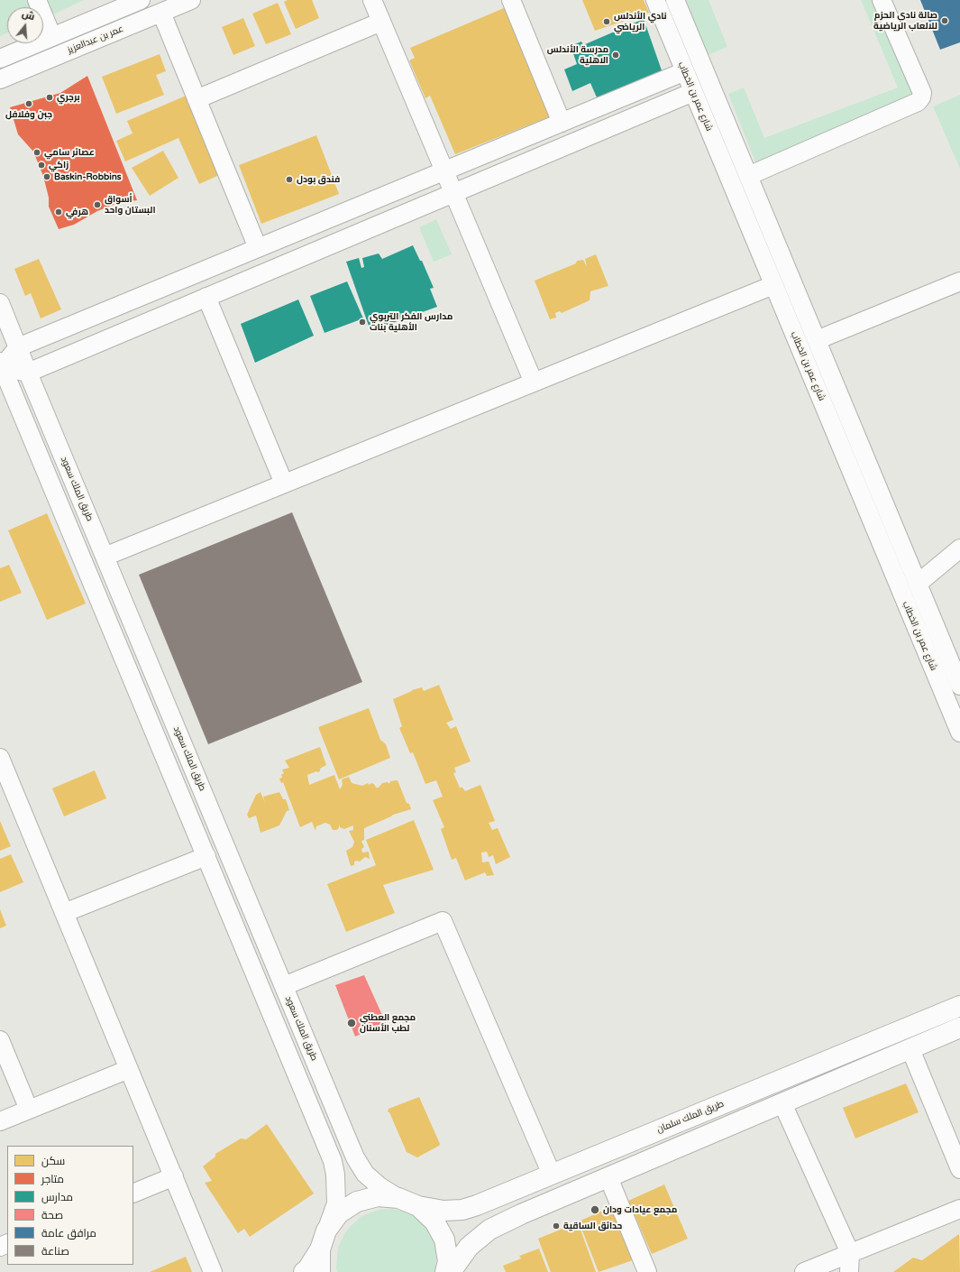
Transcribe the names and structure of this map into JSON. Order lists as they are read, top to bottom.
{
  "streets": {
    "main road": ["طريق الملك سلمان"],
    "street": ["عمر بن عبدالعزيز", "شارع عمر بن الخطاب", "طريق الملك سعود"]
  },
  "places": [
    "صالة نادي الحزم للالعاب الرياضية",
    "نادي الأندلس الرياضي",
    "مدرسة الأندلس الاهلية",
    "برجري",
    "جبن وفلافل",
    "عصائر سامي",
    "زاكي",
    "Baskin-Robbins",
    "فندق بودل",
    "أسواق البستان واحد",
    "هرفي",
    "مدارس الفكر التربوي الأهلية بنات",
    "مجمع العطني لطب الأسنان",
    "مجمع عيادات ودان",
    "حدائق الساقية"
  ],
  "legend": [
    "سكن",
    "متاجر",
    "مدارس",
    "صحة",
    "مرافق عامة",
    "صناعة"
  ],
  "north": "top"
}
